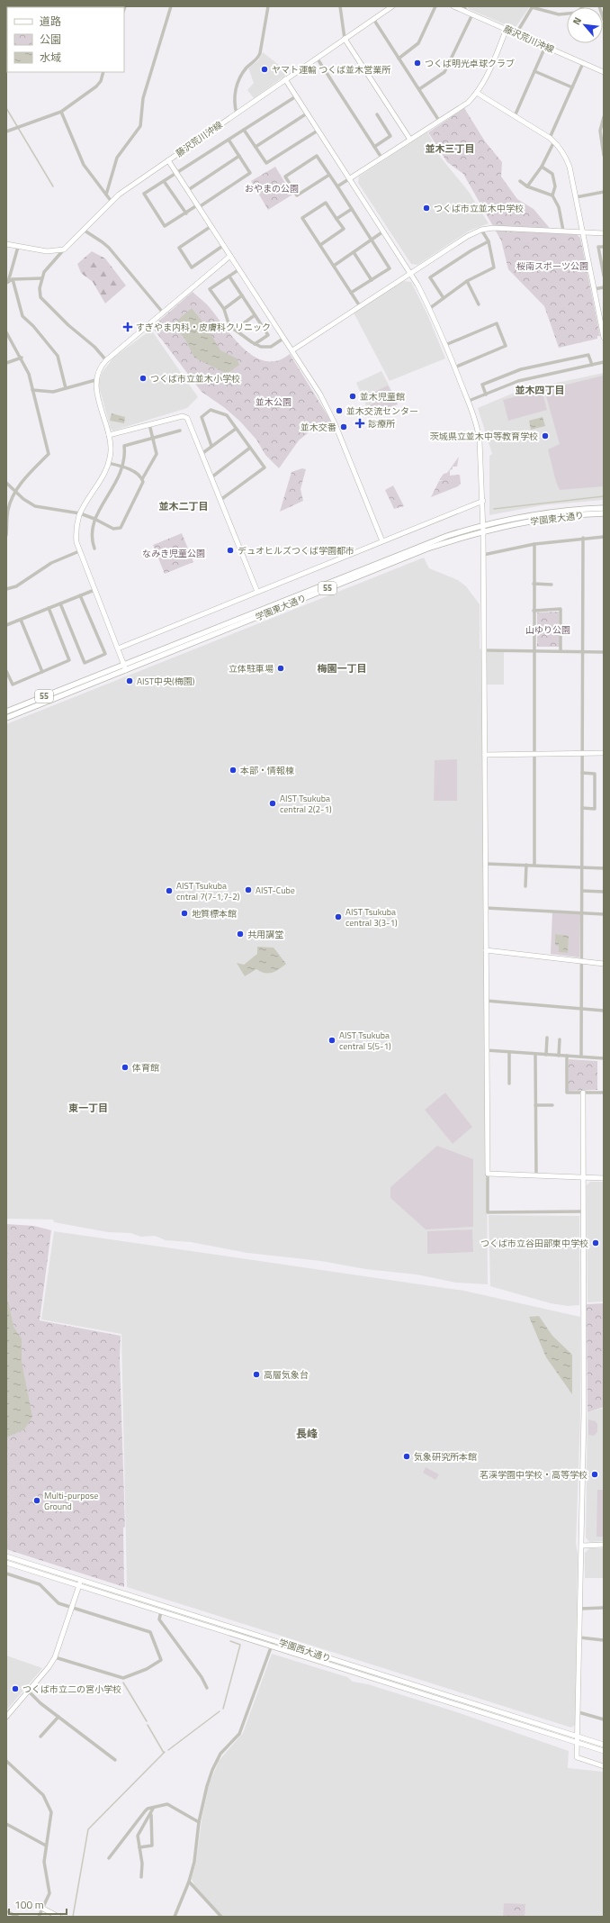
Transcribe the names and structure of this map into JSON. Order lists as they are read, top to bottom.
{
  "streets": {
    "main road": ["学園東大通り", "55"],
    "street": ["藤沢荒川沖線", "学園西大通り"]
  },
  "districts": [
    "並木三丁目",
    "並木四丁目",
    "並木二丁目",
    "梅園一丁目",
    "東一丁目",
    "長峰"
  ],
  "parks": [
    "おやまの公園",
    "桜南スポーツ公園",
    "並木公園",
    "なみき児童公園",
    "山ゆり公園"
  ],
  "places": {
    "other": [
      "つくば明光卓球クラブ",
      "ヤマト運輸 つくば並木営業所",
      "つくば市立並木中学校",
      "つくば市立並木小学校",
      "並木児童館",
      "並木交流センター",
      "並木交番",
      "茨城県立並木中等教育学校",
      "デュオヒルズつくば学園都市",
      "立体駐車場",
      "AIST中央(梅園)",
      "本部・情報棟",
      "AIST Tsukuba central 2(2-1)",
      "AIST-Cube",
      "AIST Tsukuba cntral 7(7-1,7-2)",
      "地質標本館",
      "AIST Tsukuba central 3(3-1)",
      "共用講堂",
      "AIST Tsukuba central 5(5-1)",
      "体育館",
      "つくば市立谷田部東中学校",
      "高層気象台",
      "気象研究所本館",
      "茗渓学園中学校・高等学校",
      "Multi-purpose Ground",
      "つくば市立二の宮小学校"
    ],
    "health": ["すぎやま内科・皮膚科クリニック", "診療所"]
  },
  "legend": ["道路", "公園", "水域"],
  "scale_bar": "100 m",
  "north": "top left"
}
